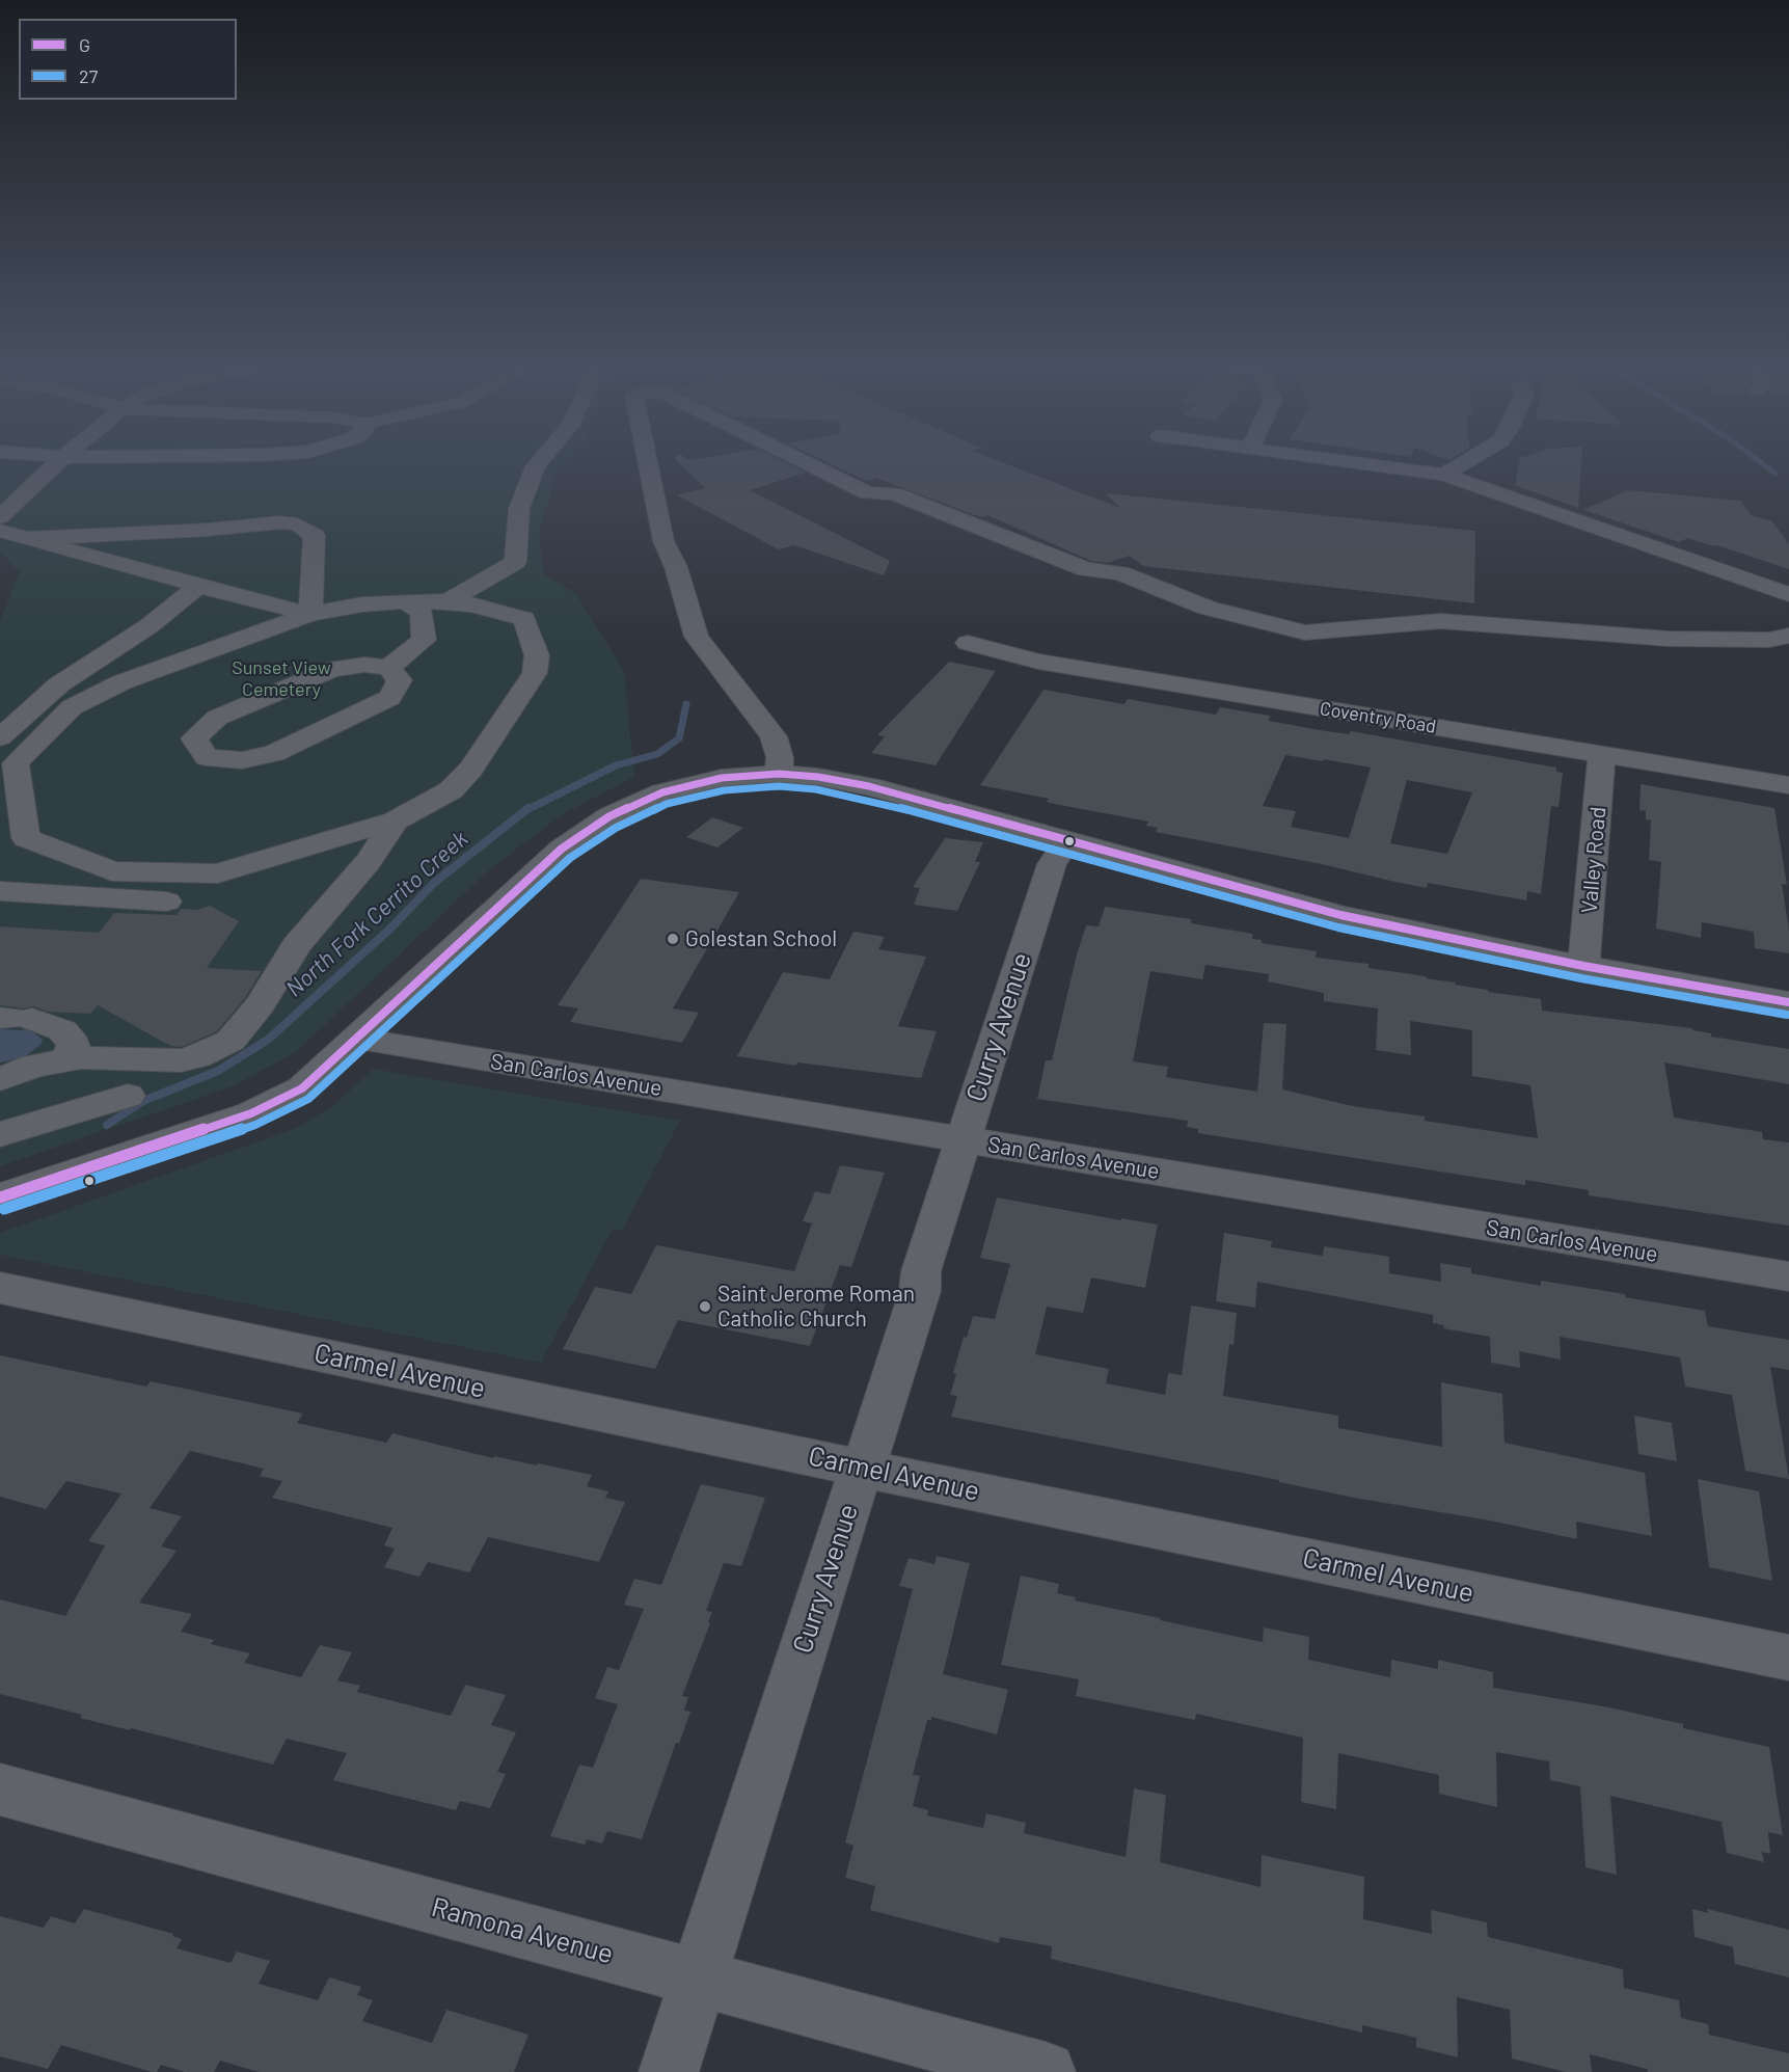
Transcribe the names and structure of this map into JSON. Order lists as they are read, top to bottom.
{
  "streets": {
    "street": [
      "Coventry Road",
      "Valley Road",
      "Curry Avenue",
      "San Carlos Avenue",
      "Carmel Avenue",
      "Ramona Avenue"
    ]
  },
  "crossings": [
    ["Coventry Road", "Valley Road"],
    ["Curry Avenue", "San Carlos Avenue"],
    ["Curry Avenue", "Carmel Avenue"],
    ["Curry Avenue", "Ramona Avenue"]
  ],
  "water": ["North Fork Cerrito Creek"],
  "parks": ["Sunset View Cemetery"],
  "places": ["Golestan School", "Saint Jerome Roman Catholic Church"],
  "lines": ["transit line G", "transit line 27"],
  "legend": ["G", "27"]
}
